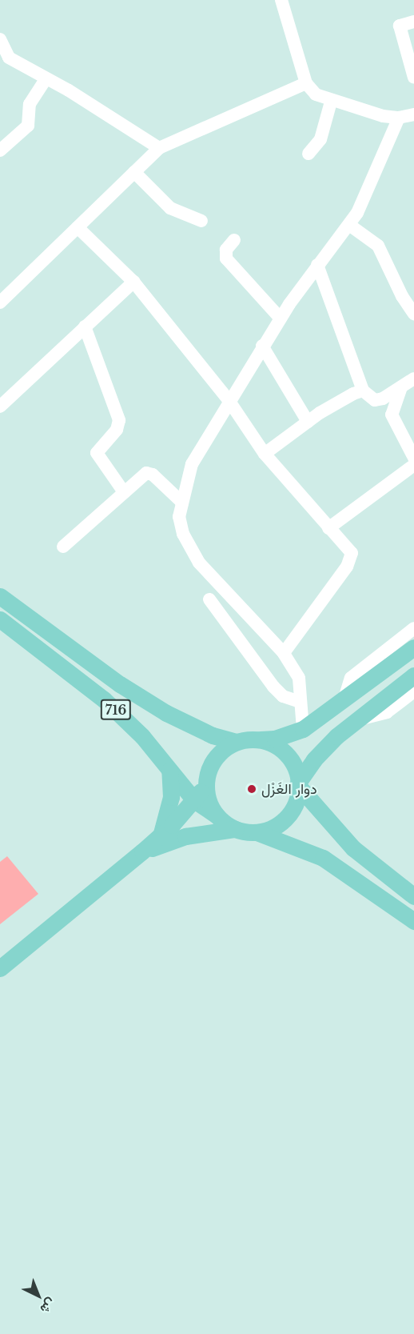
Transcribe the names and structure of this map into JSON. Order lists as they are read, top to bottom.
{
  "streets": {
    "main road": ["716"]
  },
  "places": ["دوار الغَزْل"],
  "north": "bottom right"
}
